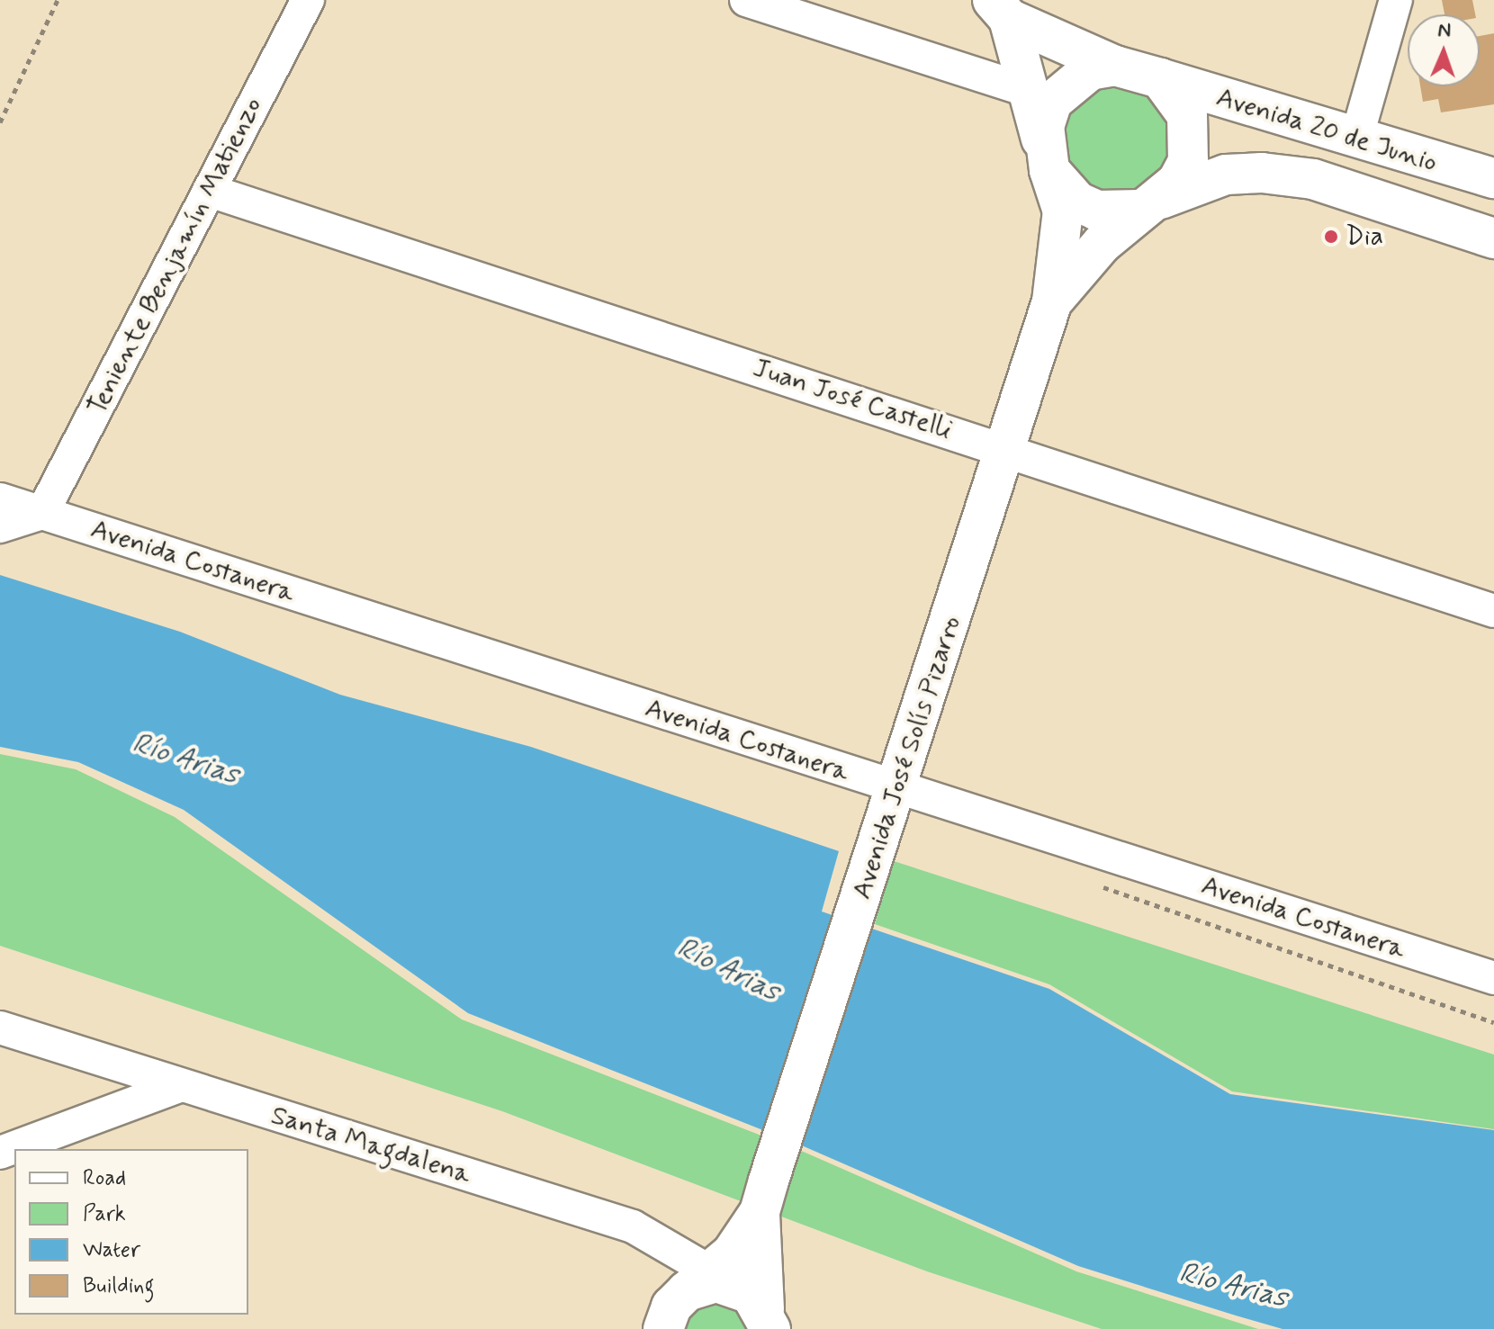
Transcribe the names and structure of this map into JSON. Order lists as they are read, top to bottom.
{
  "streets": {
    "street": [
      "Avenida 20 de Junio",
      "Teniente Benjamín Matienzo",
      "Juan José Castelli",
      "Avenida Costanera",
      "Avenida José Solís Pizarro",
      "Santa Magdalena"
    ]
  },
  "crossings": [
    ["Avenida 20 de Junio", "Avenida José Solís Pizarro"],
    ["Teniente Benjamín Matienzo", "Juan José Castelli"],
    ["Teniente Benjamín Matienzo", "Avenida Costanera"],
    ["Juan José Castelli", "Avenida José Solís Pizarro"],
    ["Avenida Costanera", "Avenida José Solís Pizarro"],
    ["Avenida José Solís Pizarro", "Santa Magdalena"]
  ],
  "water": ["Río Arias"],
  "places": ["Dia"],
  "legend": [
    "Road",
    "Park",
    "Water",
    "Building"
  ],
  "north": "top"
}
